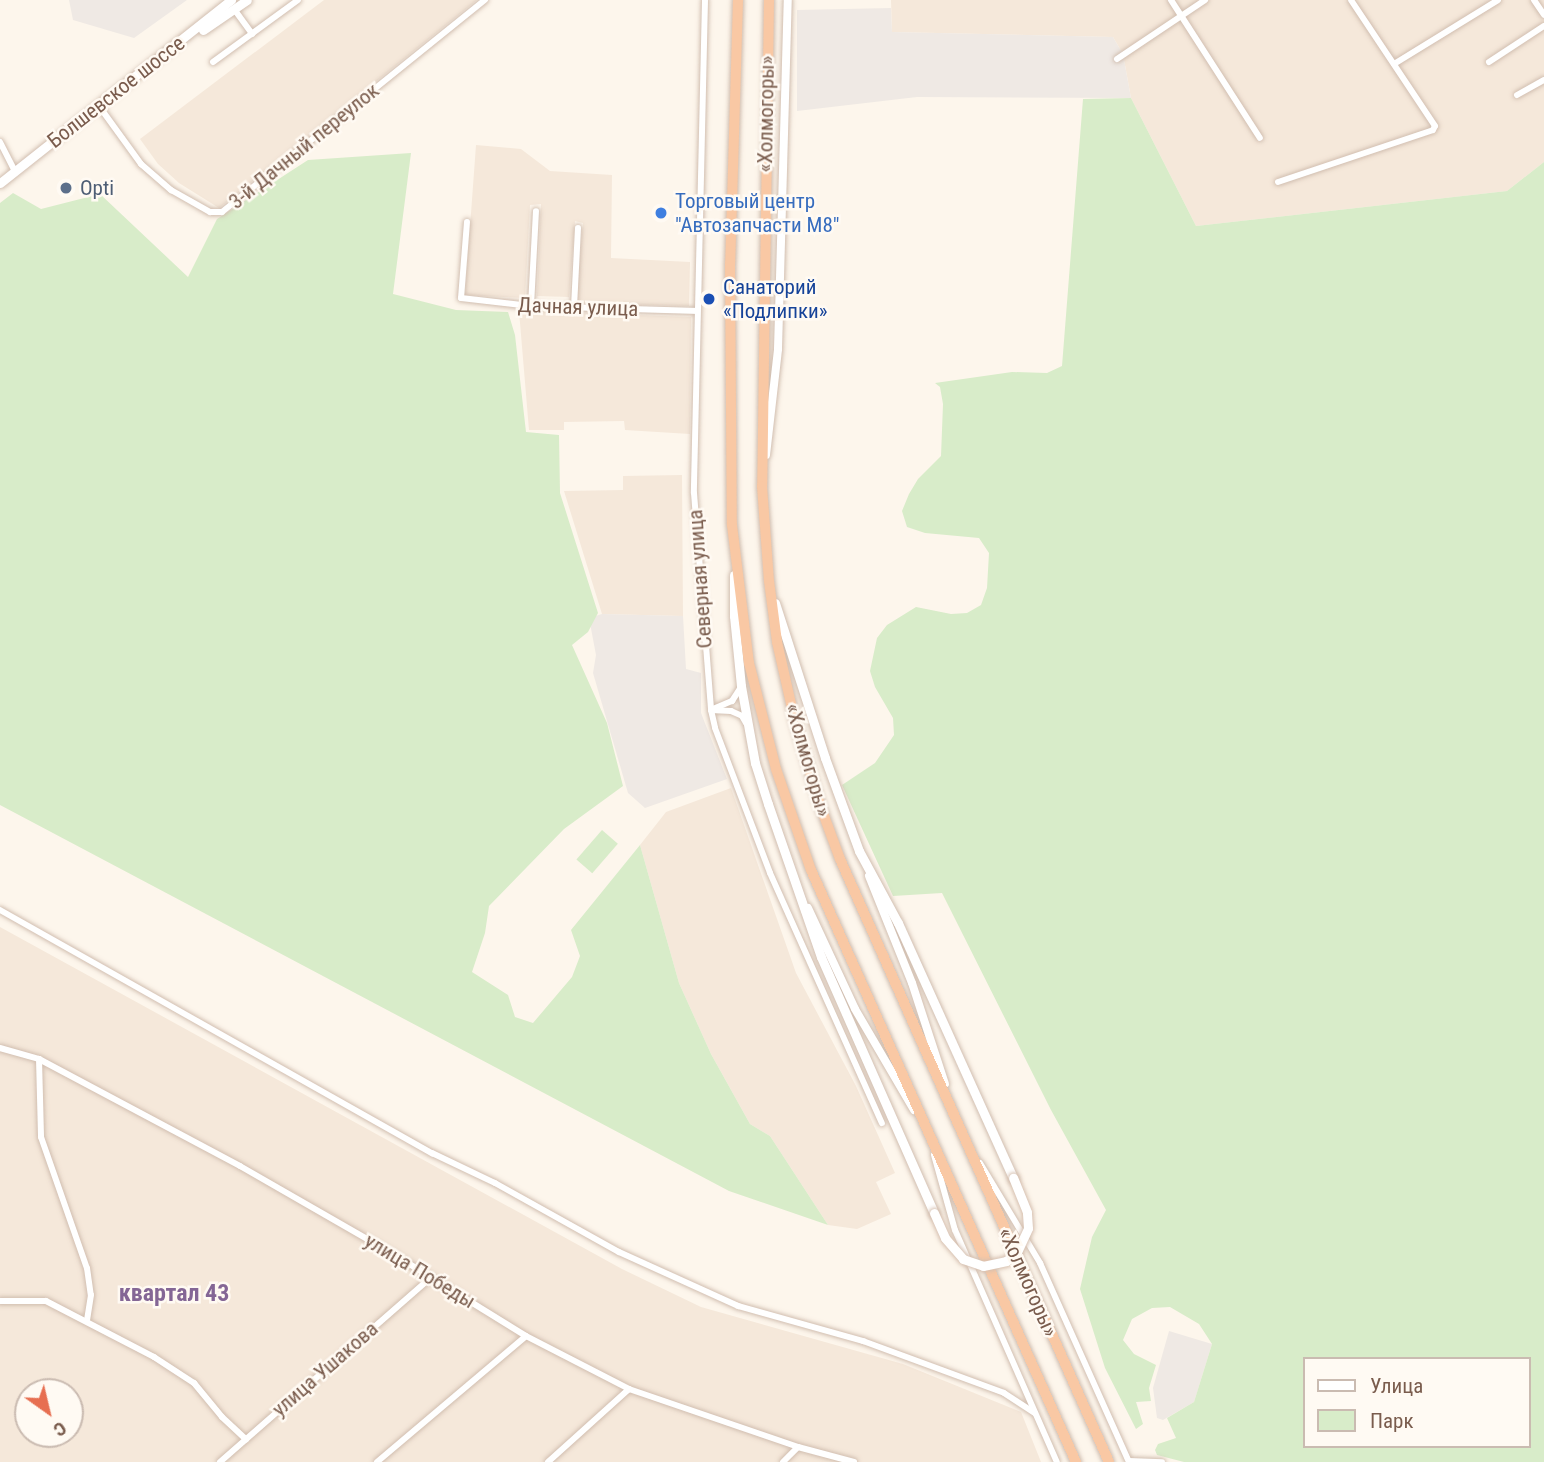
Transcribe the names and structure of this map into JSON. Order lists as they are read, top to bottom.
{
  "streets": {
    "highway": ["«Холмогоры»"],
    "main road": ["Болшевское шоссе"],
    "street": [
      "3-й Дачный переулок",
      "Дачная улица",
      "Северная улица",
      "улица Победы",
      "улица Ушакова"
    ]
  },
  "crossings": [
    ["Болшевское шоссе", "3-й Дачный переулок"],
    ["Дачная улица", "Северная улица"],
    ["улица Победы", "улица Ушакова"]
  ],
  "districts": ["квартал 43"],
  "places": ["Opti", "Торговый центр \"Автозапчасти М8\"", "Санаторий «Подлипки»"],
  "legend": ["Улица", "Парк"],
  "north": "bottom right"
}
